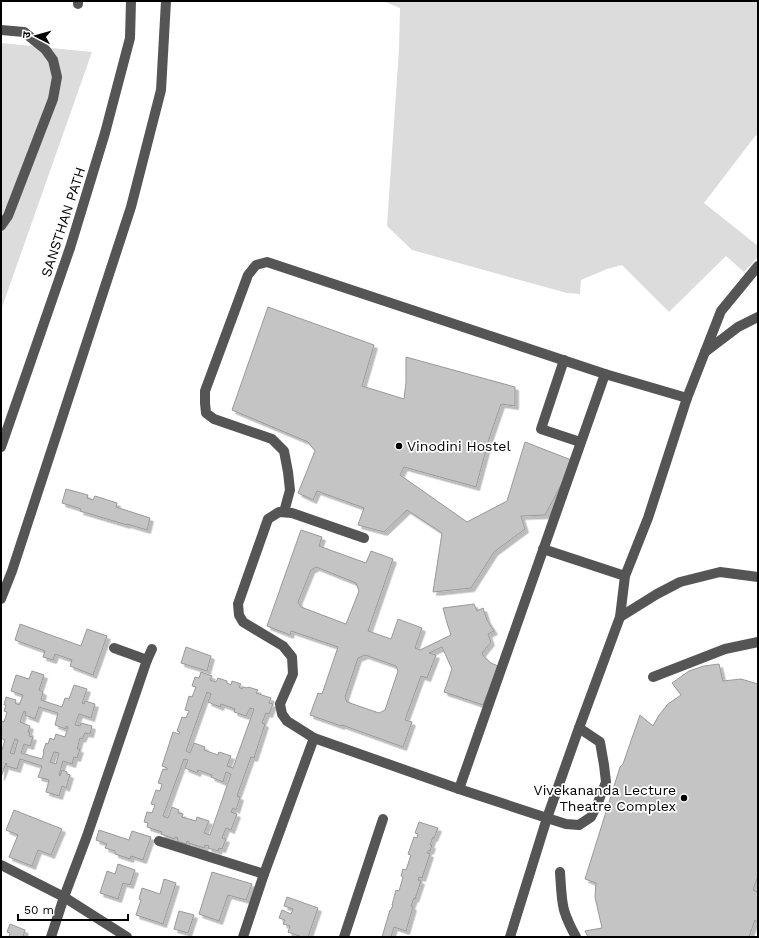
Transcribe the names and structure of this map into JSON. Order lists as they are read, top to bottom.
{
  "streets": {
    "street": ["SANSTHAN PATH"]
  },
  "places": ["Vinodini Hostel", "Vivekananda Lecture Theatre Complex"],
  "scale_bar": "50 m",
  "north": "left"
}
